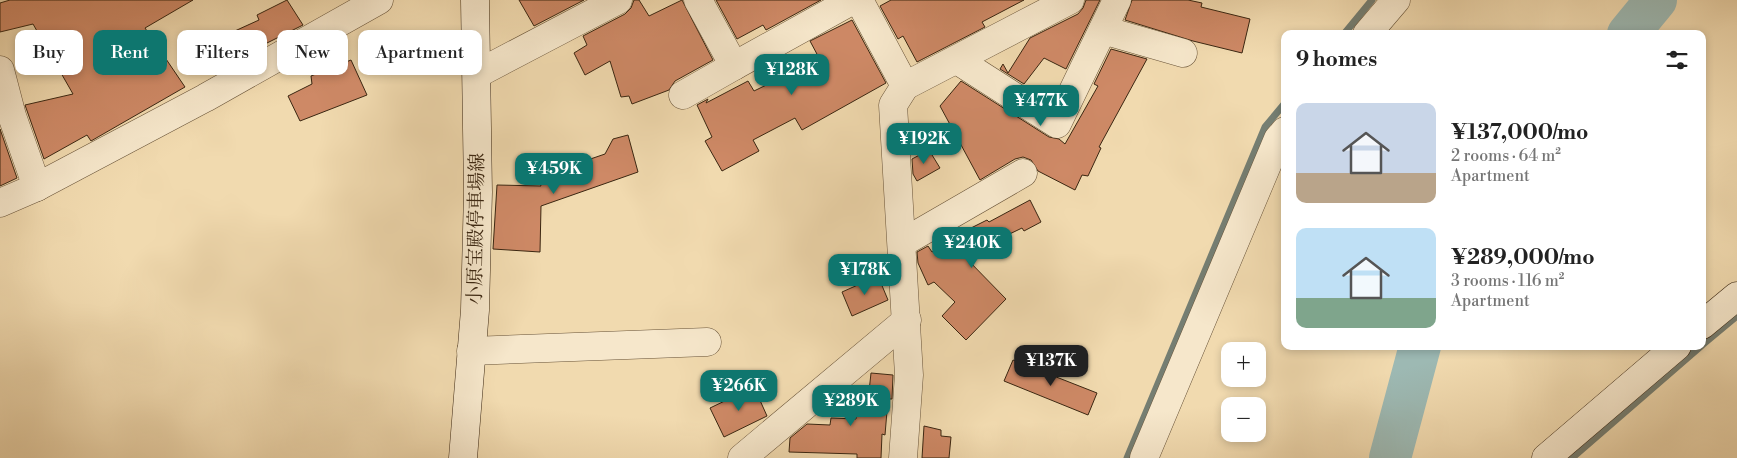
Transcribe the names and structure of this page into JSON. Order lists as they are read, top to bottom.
{
  "streets": {
    "street": ["小原宝殿停車場線"]
  },
  "page": {
    "chip": [
      "Buy",
      "Rent",
      "Filters",
      "New",
      "Apartment"
    ],
    "heading": "9 homes",
    "price": [
      "¥128K",
      "¥477K",
      "¥192K",
      "¥459K",
      "¥240K",
      "¥178K",
      "¥137K",
      "¥266K",
      "¥289K"
    ],
    "list": [
      {
        "name": "¥137,000/mo",
        "note": "2 rooms · 64 m² · Apartment"
      },
      {
        "name": "¥289,000/mo",
        "note": "3 rooms · 116 m² · Apartment"
      }
    ],
    "map_buttons": ["+", "−"]
  }
}
